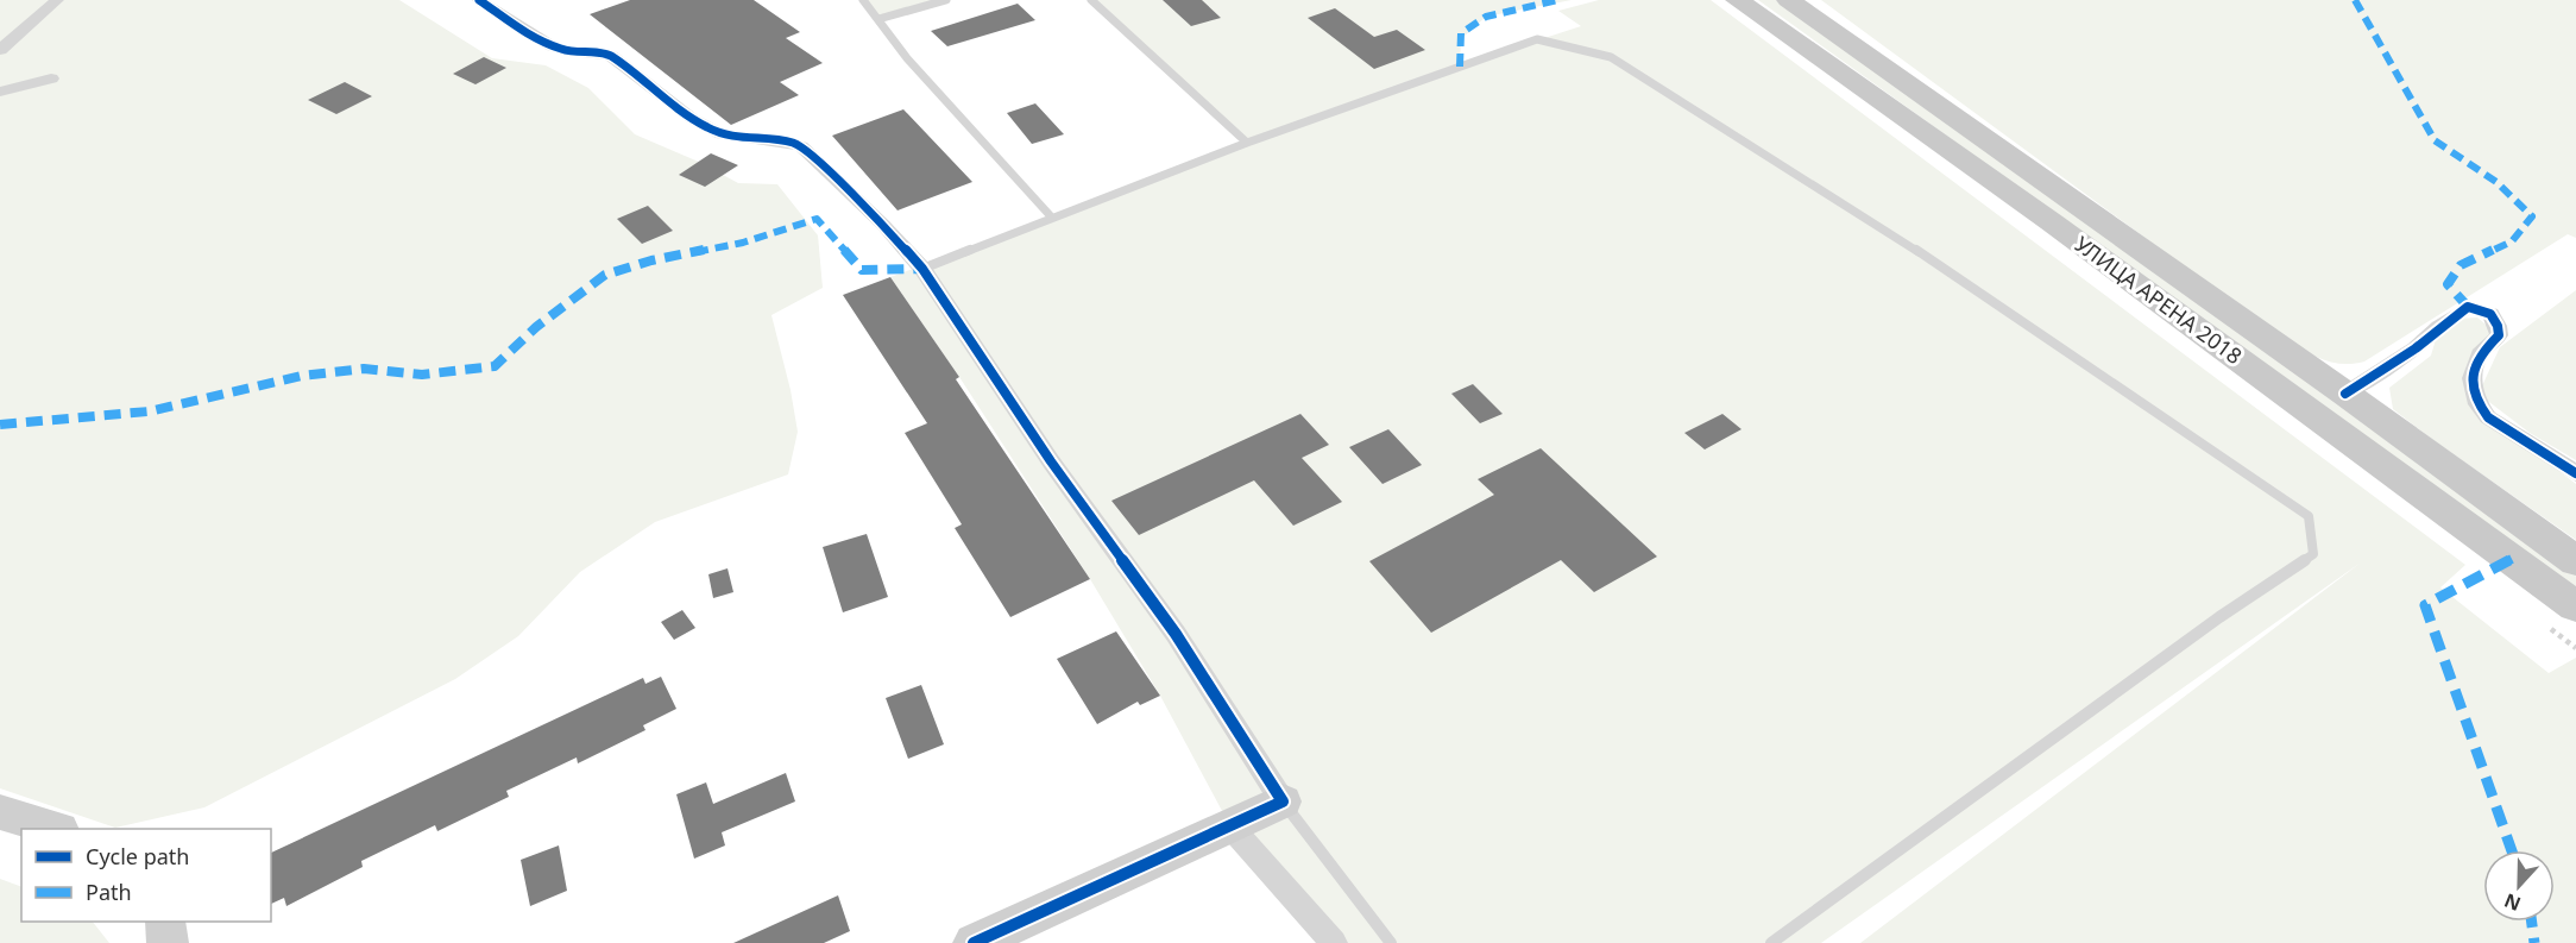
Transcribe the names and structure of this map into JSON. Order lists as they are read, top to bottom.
{
  "streets": {
    "main road": ["УЛИЦА АРЕНА 2018"]
  },
  "legend": ["Cycle path", "Path"],
  "north": "bottom"
}
